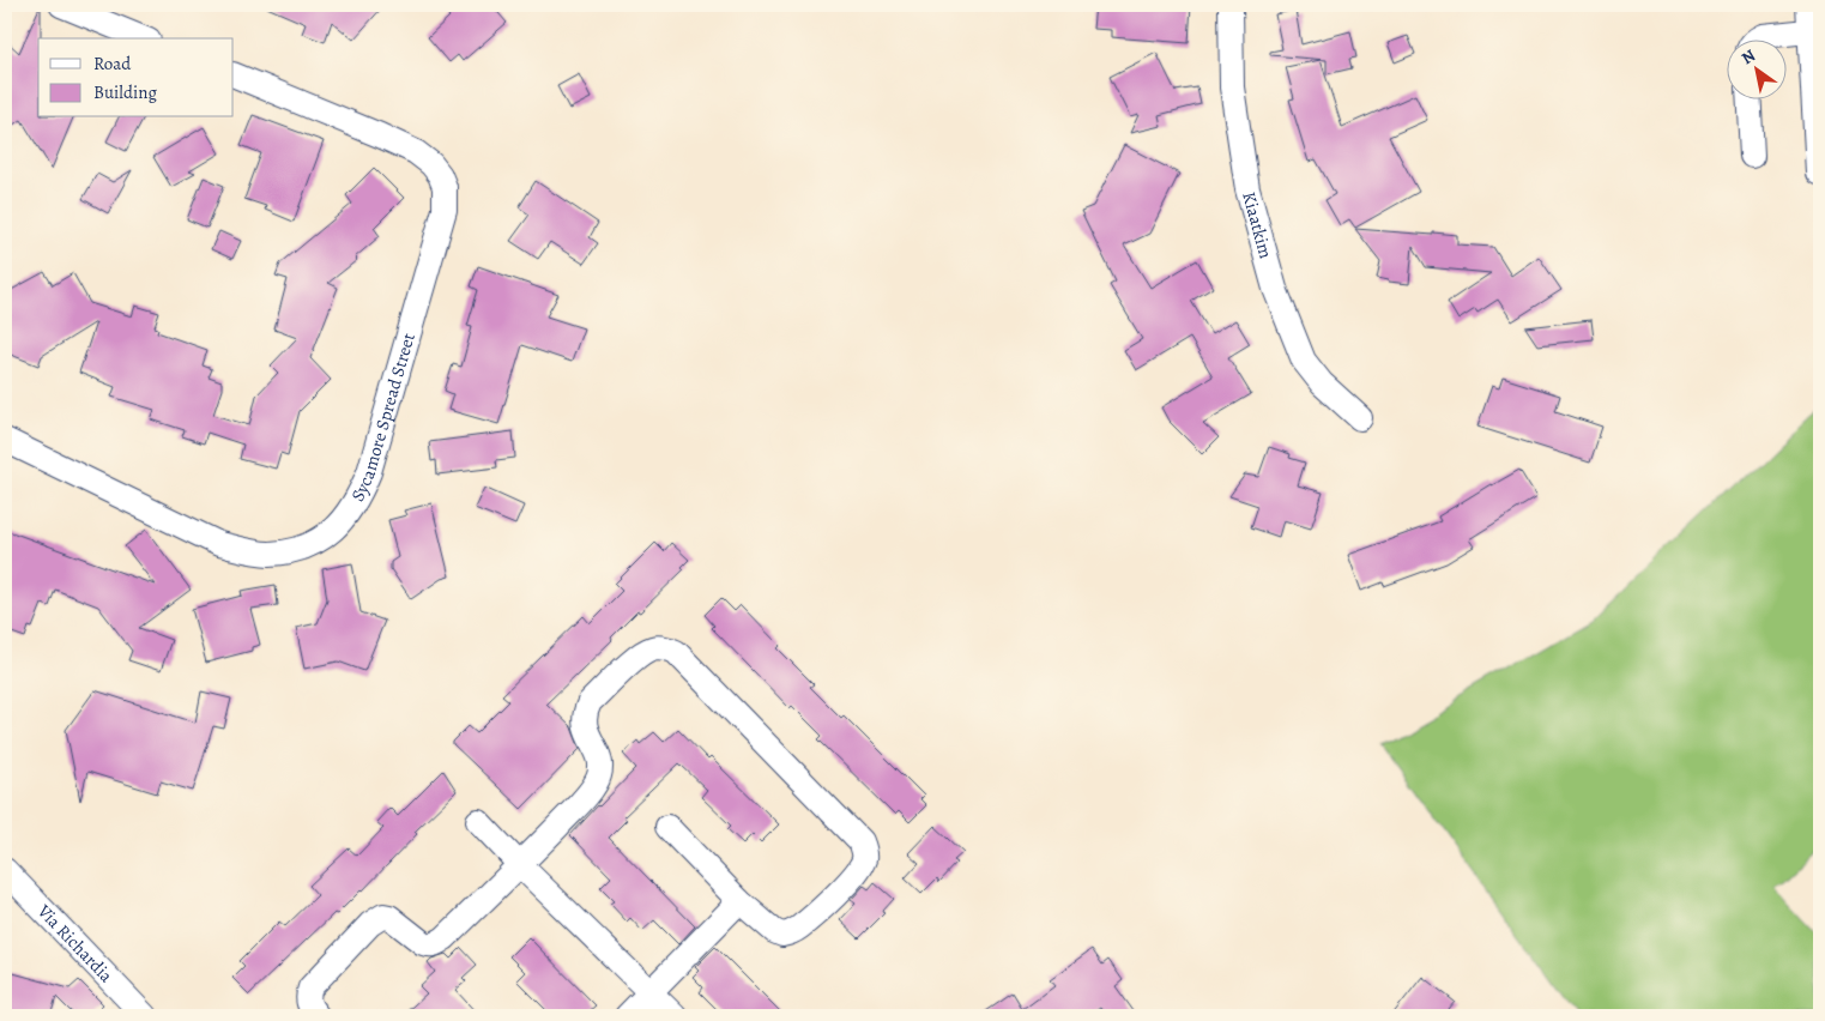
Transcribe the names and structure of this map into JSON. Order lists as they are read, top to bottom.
{
  "streets": {
    "street": ["Kiaatkim", "Sycamore Spread Street", "Via Richardia"]
  },
  "legend": ["Road", "Building"],
  "north": "top left"
}
